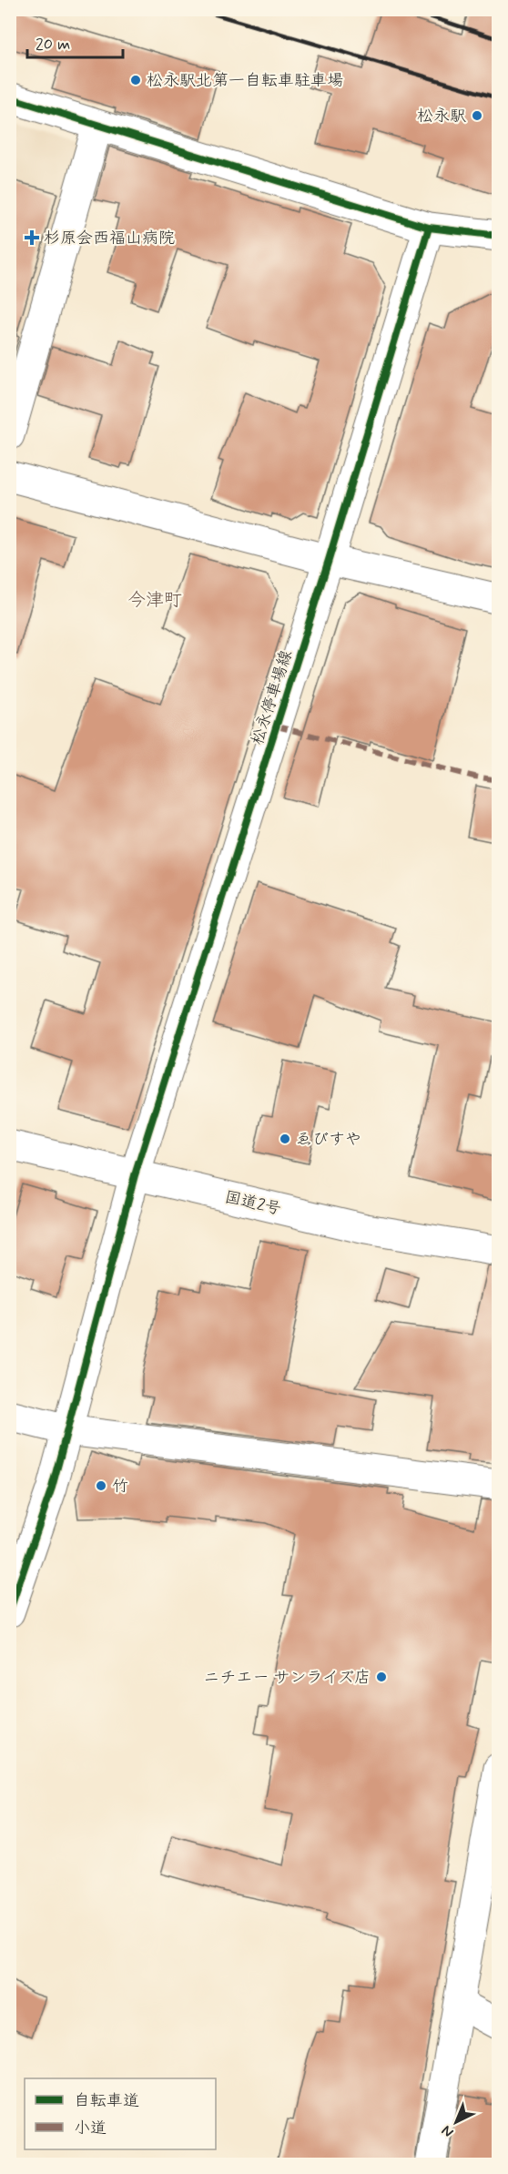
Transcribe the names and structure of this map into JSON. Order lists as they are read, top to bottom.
{
  "streets": {
    "main road": ["松永停車場線", "国道2号"]
  },
  "crossings": [
    ["松永停車場線", "国道2号"]
  ],
  "districts": ["今津町"],
  "places": {
    "other": [
      "松永駅北第一自転車駐車場",
      "松永駅",
      "ゑびすや",
      "竹",
      "ニチエー サンライズ店"
    ],
    "health": ["杉原会西福山病院"]
  },
  "legend": ["自転車道", "小道"],
  "scale_bar": "20 m",
  "north": "bottom left"
}
